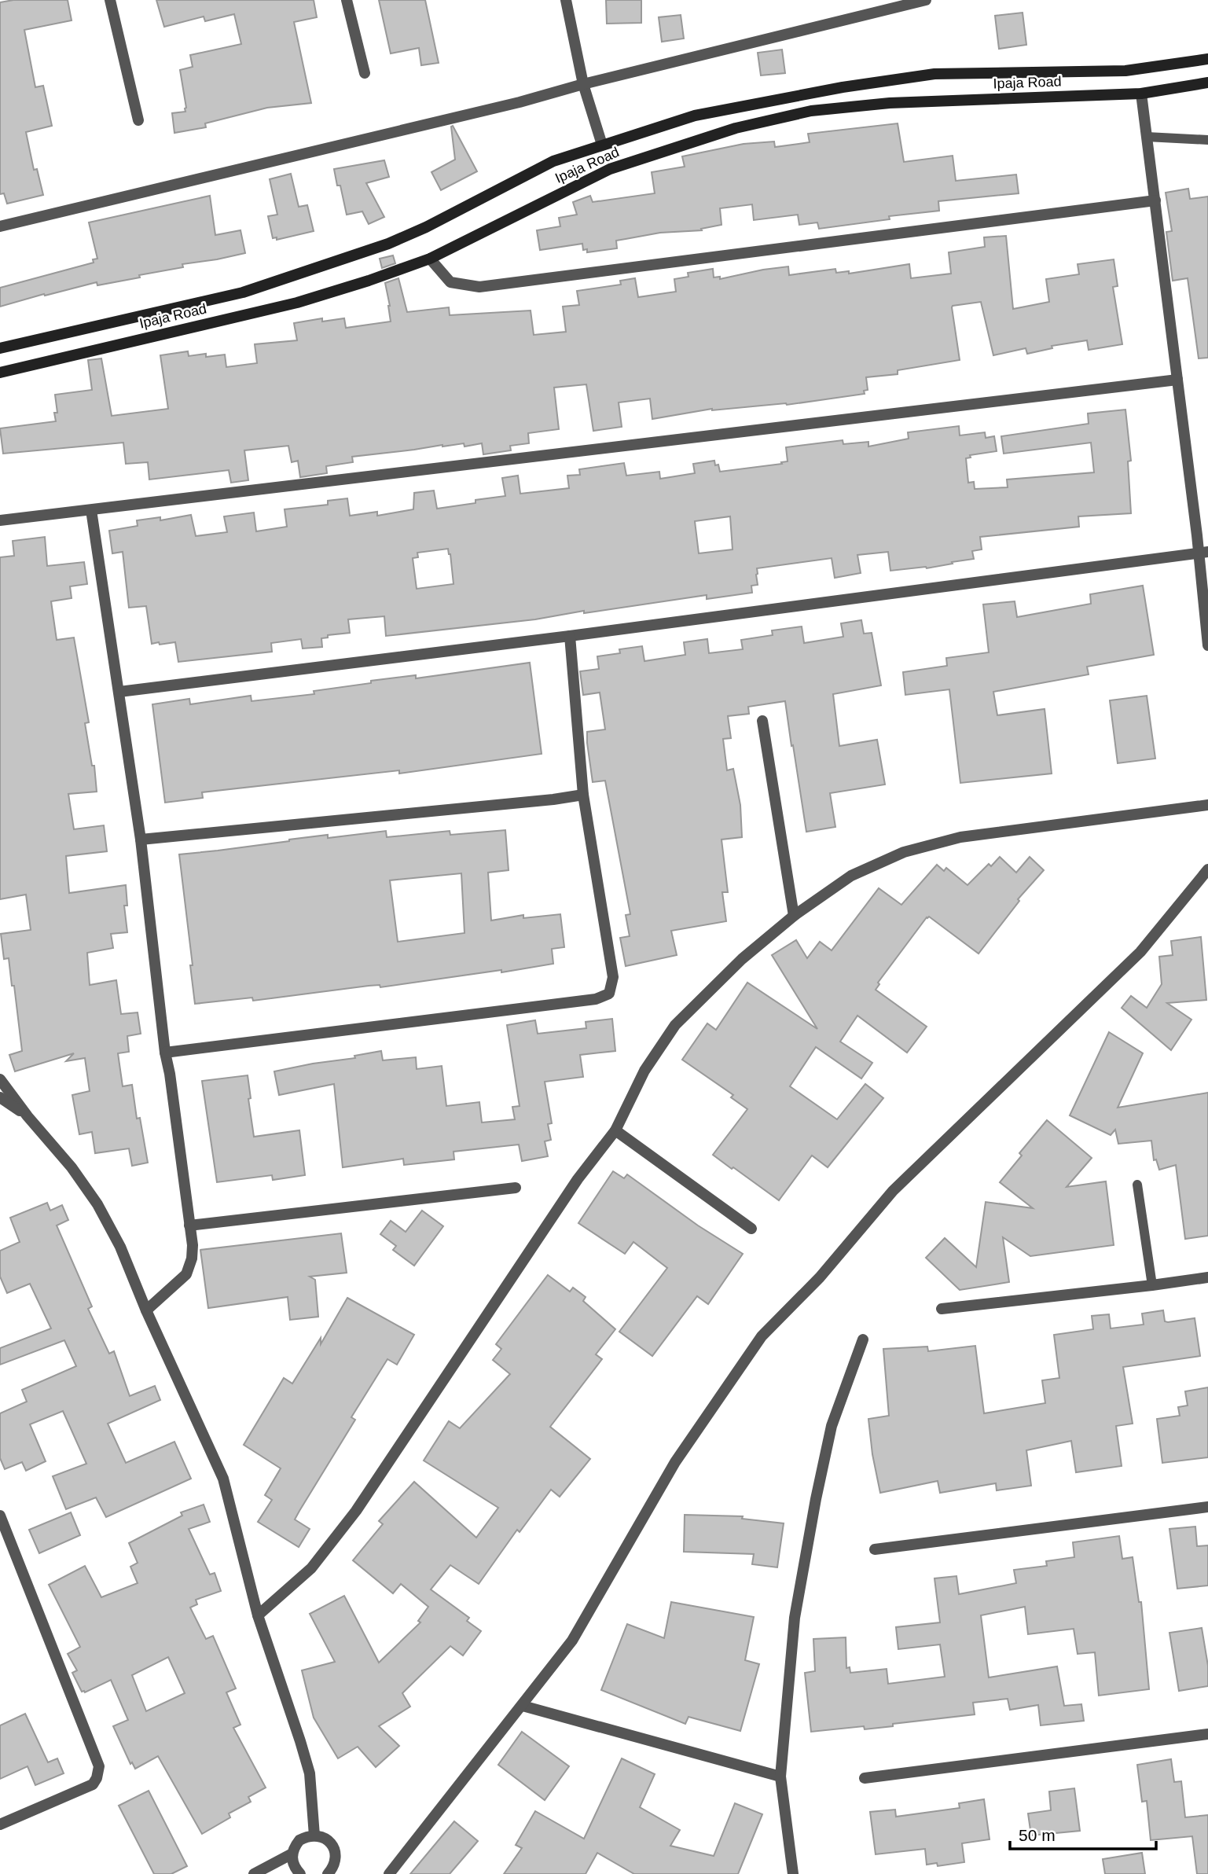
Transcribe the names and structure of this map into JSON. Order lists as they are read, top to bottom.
{
  "streets": {
    "main road": ["Ipaja Road"]
  },
  "scale_bar": "50 m"
}
